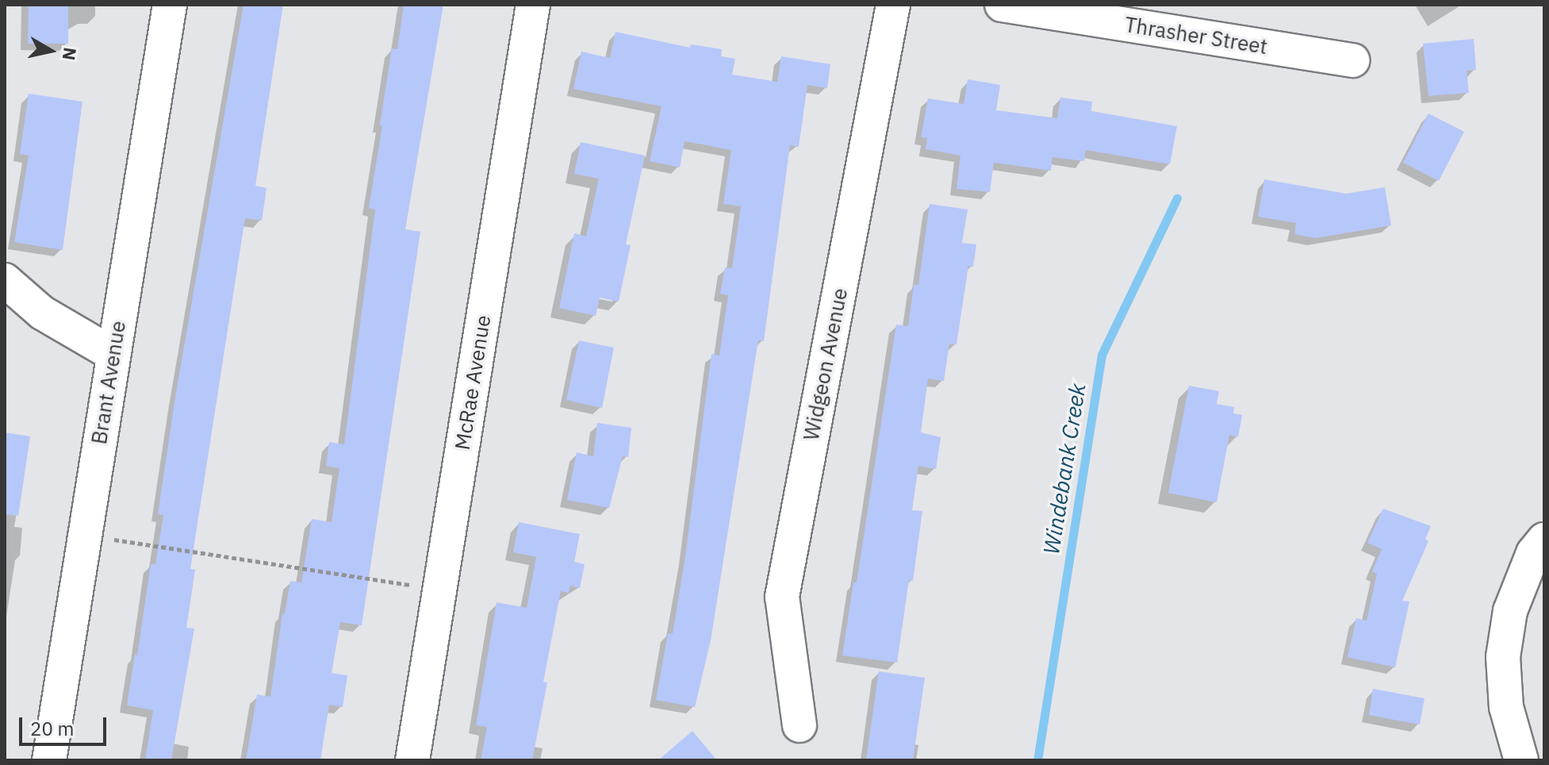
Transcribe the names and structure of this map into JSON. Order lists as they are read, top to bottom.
{
  "streets": {
    "street": [
      "Thrasher Street",
      "Widgeon Avenue",
      "Brant Avenue",
      "McRae Avenue"
    ]
  },
  "water": ["Windebank Creek"],
  "scale_bar": "20 m",
  "north": "right"
}
